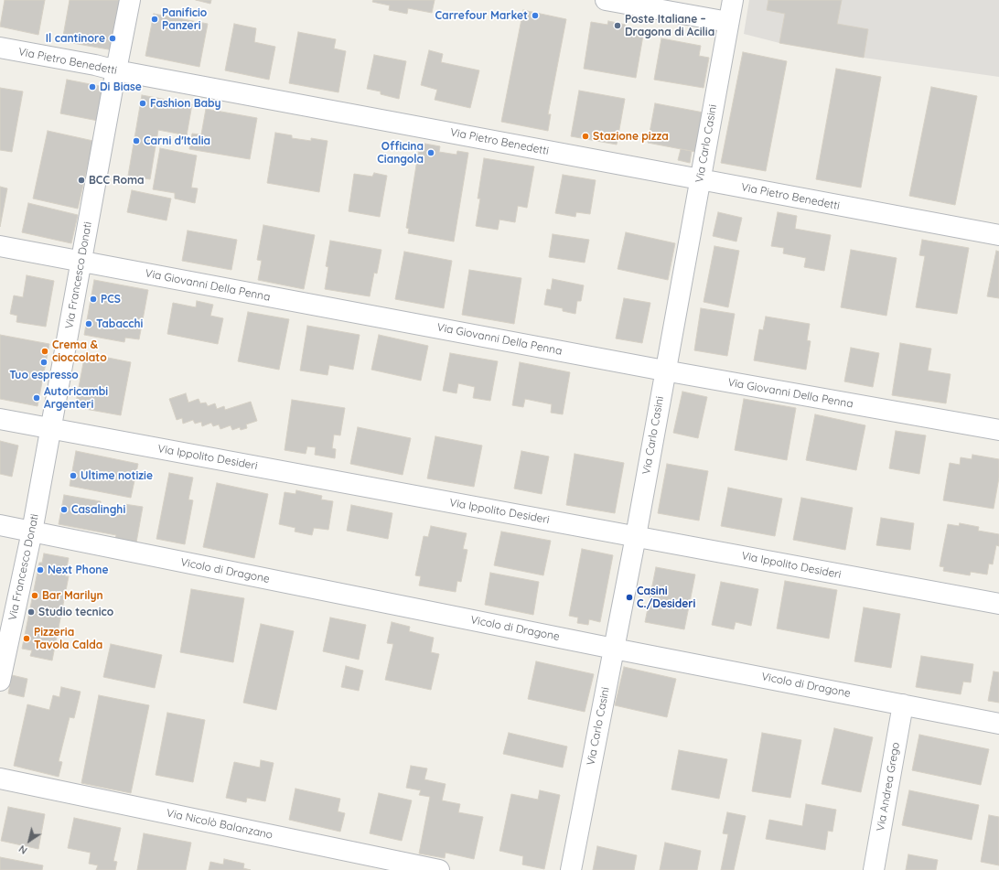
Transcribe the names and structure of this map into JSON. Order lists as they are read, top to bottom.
{
  "streets": {
    "street": [
      "Via Pietro Benedetti",
      "Via Carlo Casini",
      "Via Francesco Donati",
      "Via Giovanni Della Penna",
      "Via Ippolito Desideri",
      "Vicolo di Dragone",
      "Via Andrea Grego",
      "Via Nicolò Balanzano"
    ]
  },
  "crossings": [
    ["Via Pietro Benedetti", "Via Carlo Casini"],
    ["Via Pietro Benedetti", "Via Francesco Donati"],
    ["Via Carlo Casini", "Via Giovanni Della Penna"],
    ["Via Carlo Casini", "Via Ippolito Desideri"],
    ["Via Carlo Casini", "Vicolo di Dragone"],
    ["Via Francesco Donati", "Via Giovanni Della Penna"],
    ["Via Francesco Donati", "Via Ippolito Desideri"],
    ["Via Francesco Donati", "Vicolo di Dragone"],
    ["Vicolo di Dragone", "Via Andrea Grego"]
  ],
  "places": [
    "Carrefour Market",
    "Panificio Panzeri",
    "Poste Italiane – Dragona di Acilia",
    "Il cantinore",
    "Di Biase",
    "Fashion Baby",
    "Stazione pizza",
    "Carni d'Italia",
    "Officina Ciangola",
    "BCC Roma",
    "PCS",
    "Tabacchi",
    "Crema & cioccolato",
    "Tuo espresso",
    "Autoricambi Argenteri",
    "Ultime notizie",
    "Casalinghi",
    "Next Phone",
    "Bar Marilyn",
    "Casini C./Desideri",
    "Studio tecnico",
    "Pizzeria Tavola Calda"
  ],
  "north": "bottom left"
}
